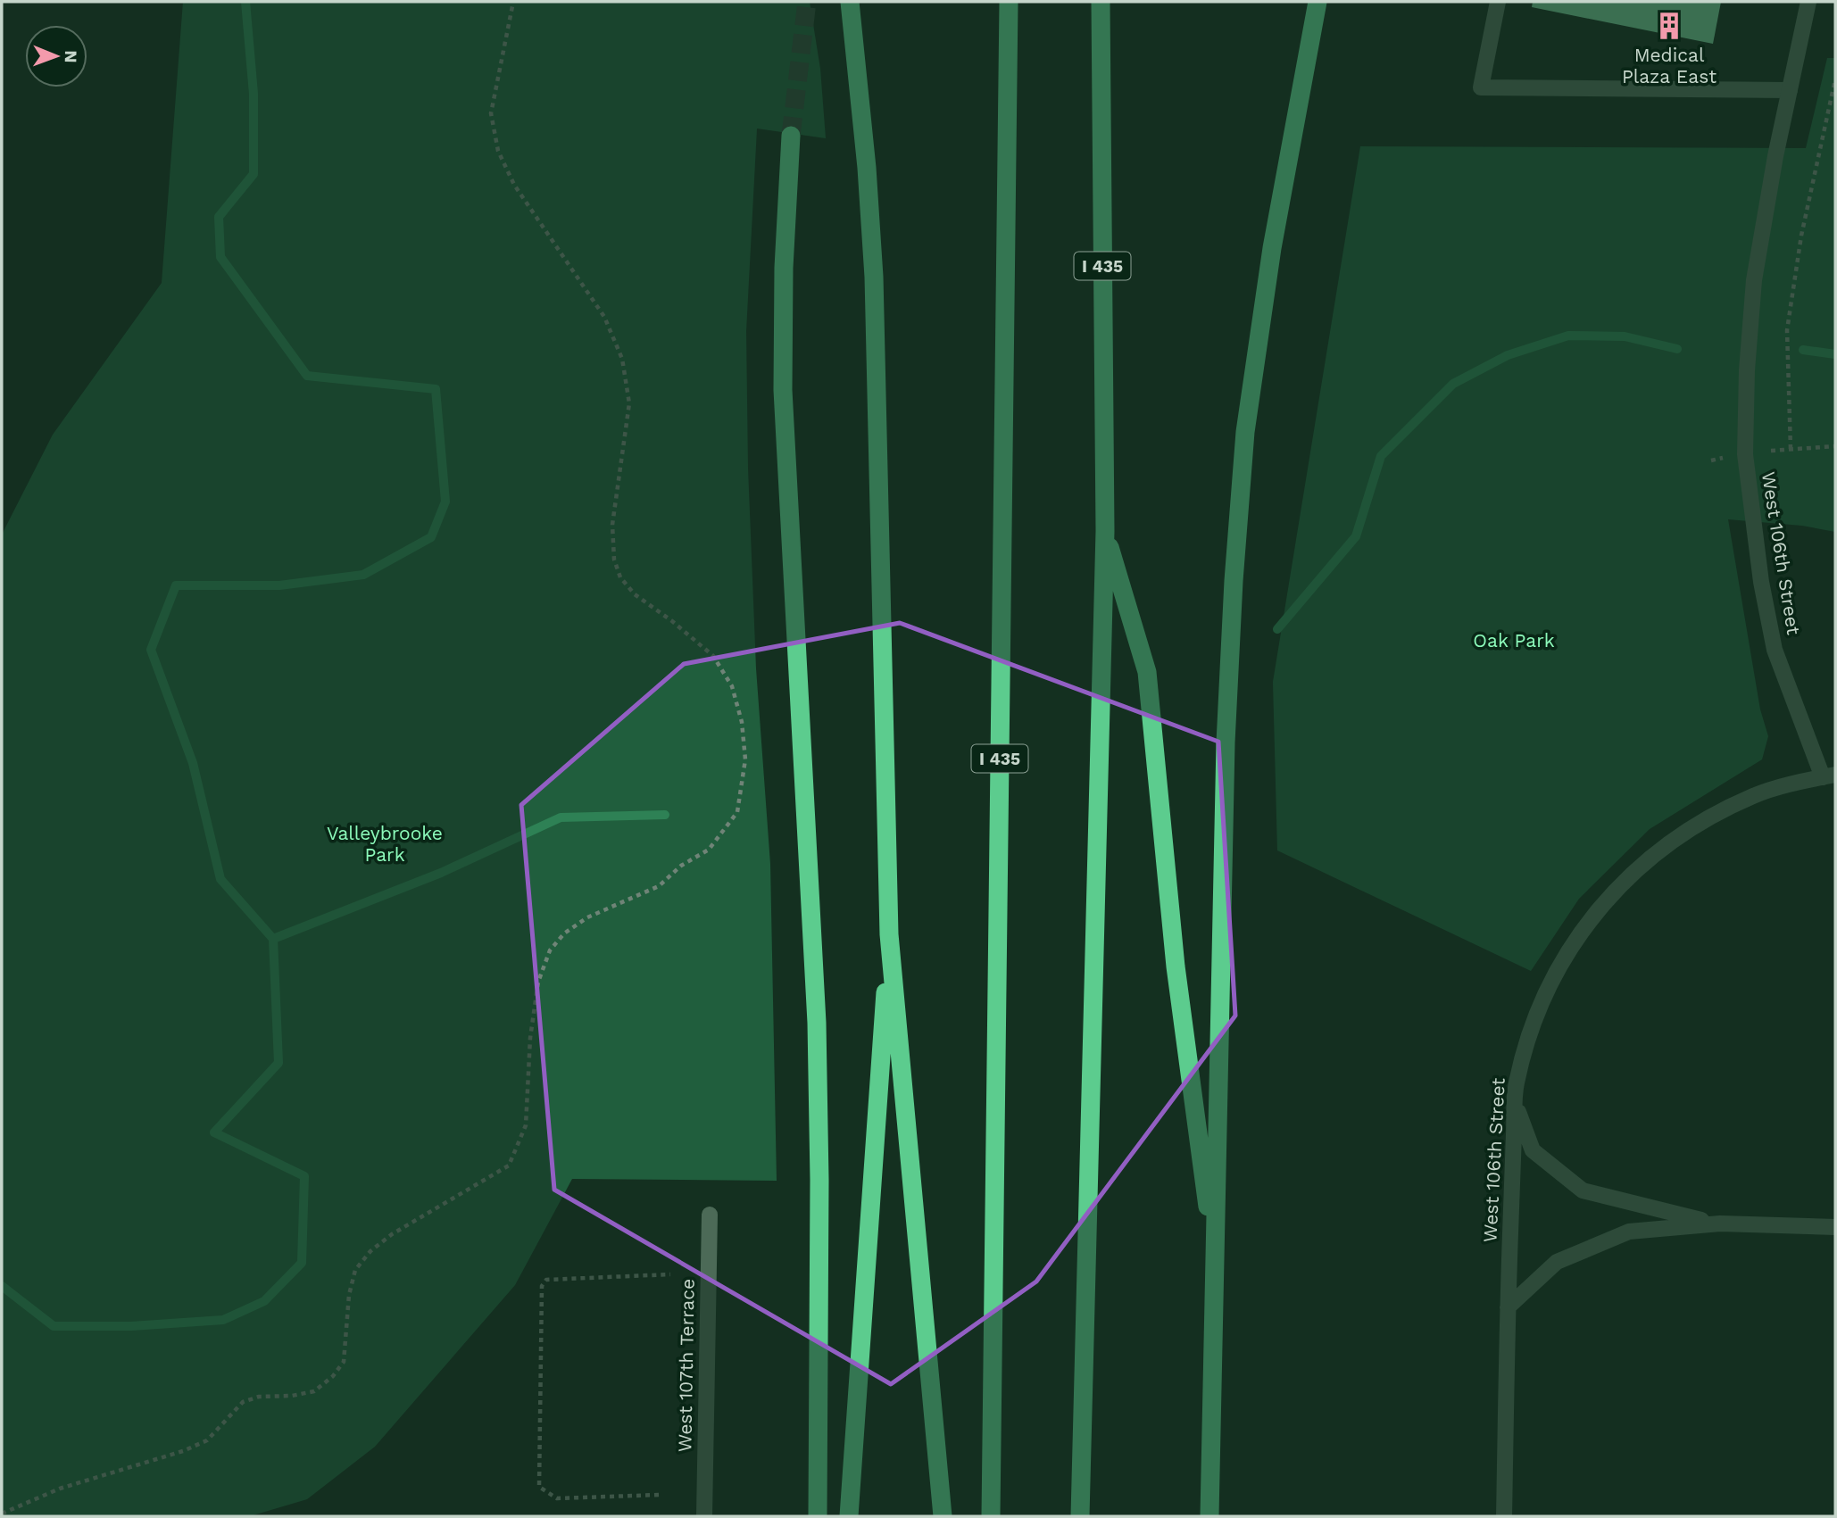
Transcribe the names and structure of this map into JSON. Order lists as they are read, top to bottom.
{
  "streets": {
    "highway": ["I 435"],
    "street": ["West 106th Street", "West 107th Terrace"]
  },
  "parks": ["Oak Park", "Valleybrooke Park"],
  "places": {
    "building": ["Medical Plaza East"]
  },
  "north": "right"
}
